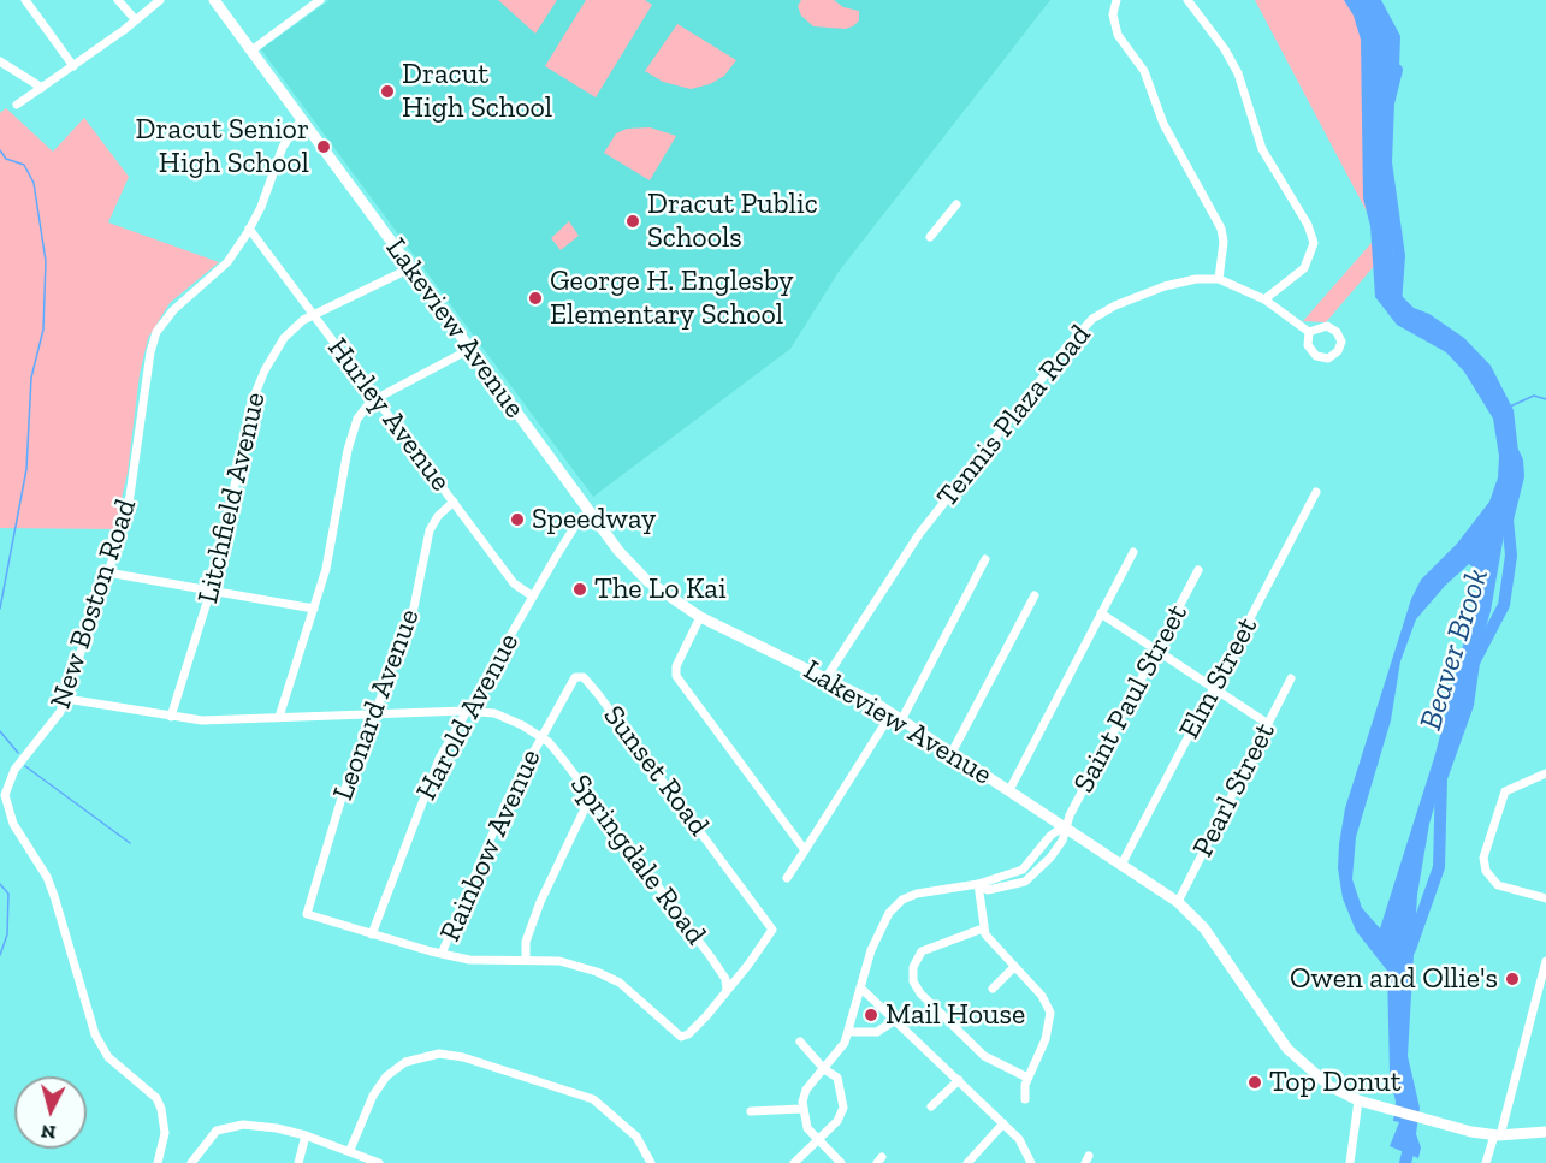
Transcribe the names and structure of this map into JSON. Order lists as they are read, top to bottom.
{
  "streets": {
    "main road": ["Lakeview Avenue"],
    "street": [
      "Hurley Avenue",
      "Tennis Plaza Road",
      "Litchfield Avenue",
      "New Boston Road",
      "Elm Street",
      "Saint Paul Street",
      "Leonard Avenue",
      "Harold Avenue",
      "Sunset Road",
      "Pearl Street",
      "Rainbow Avenue",
      "Springdale Road"
    ]
  },
  "crossings": [
    ["Lakeview Avenue", "Tennis Plaza Road"],
    ["Lakeview Avenue", "Litchfield Avenue"],
    ["Lakeview Avenue", "New Boston Road"],
    ["Lakeview Avenue", "Elm Street"],
    ["Lakeview Avenue", "Saint Paul Street"],
    ["Lakeview Avenue", "Harold Avenue"],
    ["Lakeview Avenue", "Pearl Street"],
    ["Hurley Avenue", "Litchfield Avenue"],
    ["Hurley Avenue", "New Boston Road"],
    ["Hurley Avenue", "Leonard Avenue"],
    ["Hurley Avenue", "Harold Avenue"],
    ["Leonard Avenue", "Harold Avenue"],
    ["Sunset Road", "Rainbow Avenue"],
    ["Sunset Road", "Springdale Road"],
    ["Rainbow Avenue", "Springdale Road"]
  ],
  "water": ["Beaver Brook"],
  "places": [
    "Dracut High School",
    "Dracut Senior High School",
    "Dracut Public Schools",
    "George H. Englesby Elementary School",
    "Speedway",
    "The Lo Kai",
    "Owen and Ollie's",
    "Mail House",
    "Top Donut"
  ],
  "north": "bottom"
}
